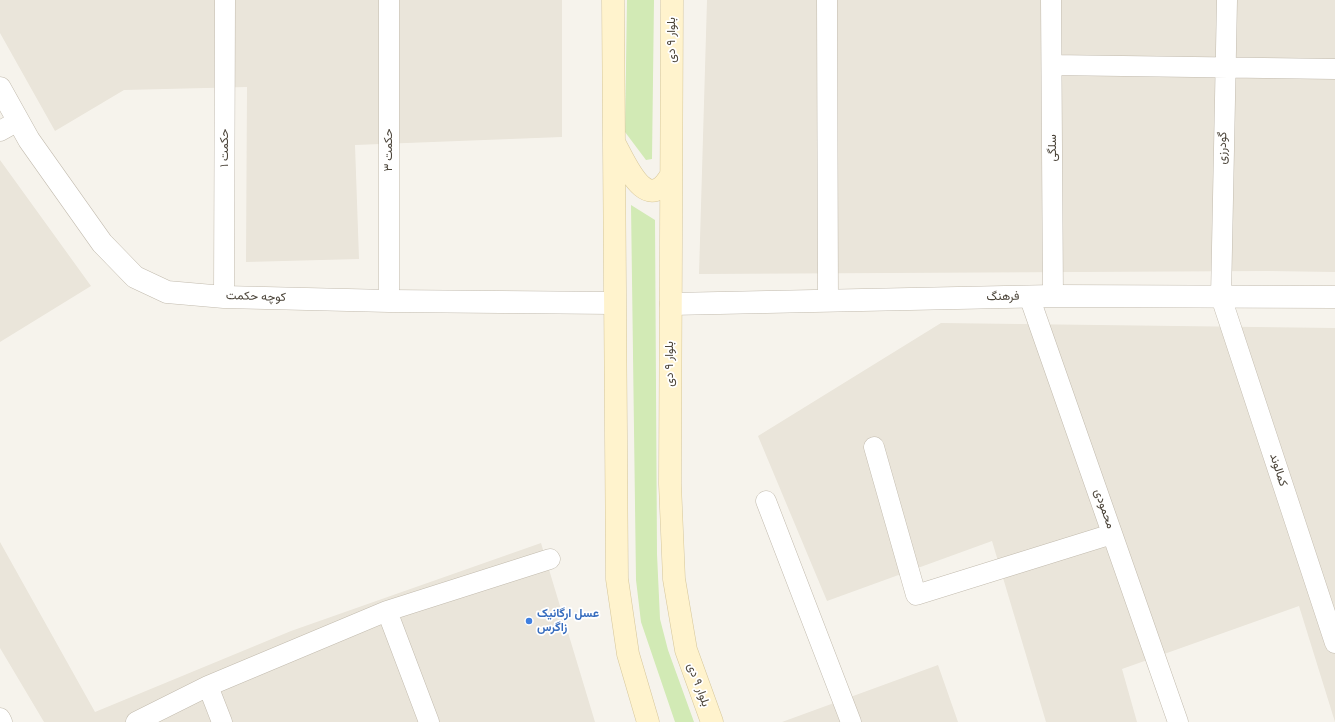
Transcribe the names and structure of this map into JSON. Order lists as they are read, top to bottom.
{
  "streets": {
    "main road": ["بلوار ۹ دی"],
    "street": [
      "حکمت ۱",
      "سلگی",
      "گودرزی",
      "حکمت ۳",
      "کوچه حکمت",
      "فرهنگ",
      "کمالوند",
      "محمودی"
    ]
  },
  "crossings": [
    ["بلوار ۹ دی", "فرهنگ"],
    ["حکمت ۱", "کوچه حکمت"],
    ["سلگی", "فرهنگ"],
    ["گودرزی", "فرهنگ"],
    ["گودرزی", "کمالوند"],
    ["حکمت ۳", "کوچه حکمت"],
    ["فرهنگ", "کمالوند"],
    ["فرهنگ", "محمودی"]
  ],
  "places": ["عسل ارگانیک زاگرس"]
}
